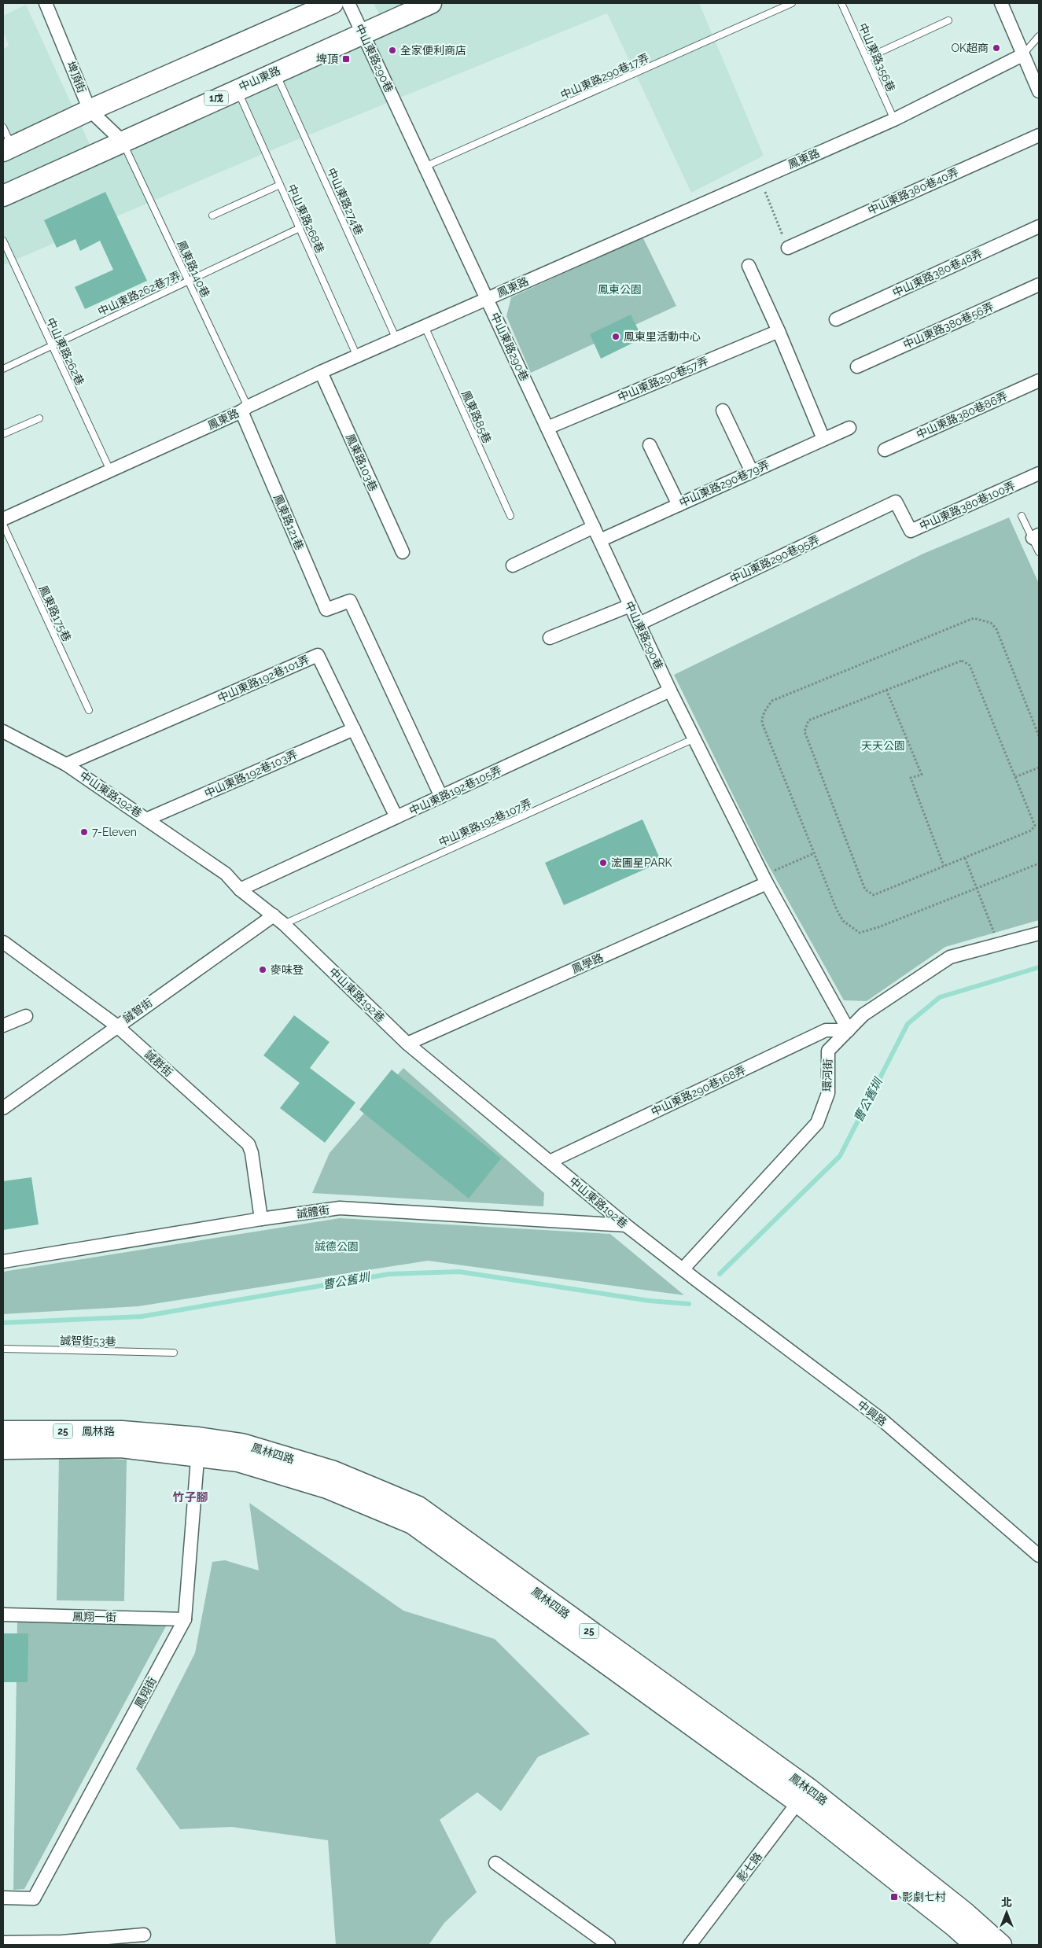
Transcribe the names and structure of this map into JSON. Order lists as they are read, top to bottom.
{
  "streets": {
    "main road": [
      "中山東路",
      "1戊",
      "25",
      "鳳林路",
      "鳳林四路"
    ],
    "street": [
      "中山東路290巷",
      "埤頂街",
      "鳳東路",
      "中山東路380巷40弄",
      "中山東路380巷48弄",
      "中山東路380巷56弄",
      "中山東路290巷57弄",
      "中山東路380巷86弄",
      "鳳東路103巷",
      "中山東路290巷79弄",
      "中山東路380巷100弄",
      "鳳東路121巷",
      "中山東路290巷95弄",
      "中山東路192巷101弄",
      "中山東路192巷103弄",
      "中山東路192巷105弄",
      "中山東路192巷",
      "鳳學路",
      "誠智街",
      "誠群街",
      "環河街",
      "中山東路290巷168弄",
      "誠體街",
      "中興路",
      "鳳翔一街",
      "鳳翔街",
      "影七路"
    ],
    "lane": [
      "中山東路356巷",
      "中山東路290巷17弄",
      "中山東路274巷",
      "中山東路268巷",
      "鳳東路140巷",
      "中山東路262巷7弄",
      "中山東路262巷",
      "鳳東路85巷",
      "鳳東路175巷",
      "中山東路192巷107弄",
      "誠智街53巷"
    ]
  },
  "crossings": [
    ["中山東路356巷", "鳳東路"],
    ["中山東路290巷", "中山東路290巷17弄"],
    ["中山東路290巷", "中山東路"],
    ["中山東路290巷", "鳳東路"],
    ["中山東路290巷", "中山東路290巷57弄"],
    ["中山東路290巷", "中山東路290巷79弄"],
    ["中山東路290巷", "中山東路290巷95弄"],
    ["中山東路290巷", "中山東路192巷105弄"],
    ["中山東路290巷", "中山東路192巷107弄"],
    ["中山東路290巷", "鳳學路"],
    ["中山東路290巷", "環河街"],
    ["中山東路290巷", "中山東路290巷168弄"],
    ["埤頂街", "中山東路"],
    ["埤頂街", "鳳東路140巷"],
    ["中山東路", "中山東路274巷"],
    ["中山東路", "中山東路268巷"],
    ["中山東路", "鳳東路140巷"],
    ["鳳東路", "中山東路274巷"],
    ["鳳東路", "中山東路268巷"],
    ["鳳東路", "鳳東路140巷"],
    ["鳳東路", "中山東路262巷"],
    ["鳳東路", "鳳東路85巷"],
    ["鳳東路", "鳳東路103巷"],
    ["鳳東路", "鳳東路121巷"],
    ["中山東路268巷", "中山東路262巷7弄"],
    ["鳳東路140巷", "中山東路262巷7弄"],
    ["鳳東路140巷", "鳳東路121巷"],
    ["中山東路262巷7弄", "中山東路262巷"],
    ["中山東路380巷100弄", "中山東路290巷95弄"],
    ["鳳東路121巷", "中山東路192巷105弄"],
    ["中山東路192巷101弄", "中山東路192巷103弄"],
    ["中山東路192巷101弄", "中山東路192巷105弄"],
    ["中山東路192巷101弄", "中山東路192巷"],
    ["中山東路192巷103弄", "中山東路192巷"],
    ["中山東路192巷105弄", "中山東路192巷"],
    ["中山東路192巷", "中山東路192巷107弄"],
    ["中山東路192巷", "鳳學路"],
    ["中山東路192巷", "誠智街"],
    ["中山東路192巷", "環河街"],
    ["中山東路192巷", "中山東路290巷168弄"],
    ["中山東路192巷", "誠體街"],
    ["中山東路192巷", "中興路"],
    ["誠智街", "誠群街"],
    ["誠群街", "誠體街"],
    ["環河街", "中山東路290巷168弄"],
    ["鳳林路", "鳳林四路"],
    ["鳳林四路", "鳳翔街"],
    ["鳳林四路", "影七路"],
    ["鳳翔一街", "鳳翔街"]
  ],
  "districts": ["竹子腳"],
  "water": ["曹公舊圳"],
  "parks": ["鳳東公園", "天天公園", "誠德公園"],
  "places": {
    "other": [
      "OK超商",
      "全家便利商店",
      "鳳東里活動中心",
      "7-Eleven",
      "浤圃星PARK",
      "麥味登"
    ],
    "transit": ["埤頂", "影劇七村"]
  },
  "north": "top"
}
